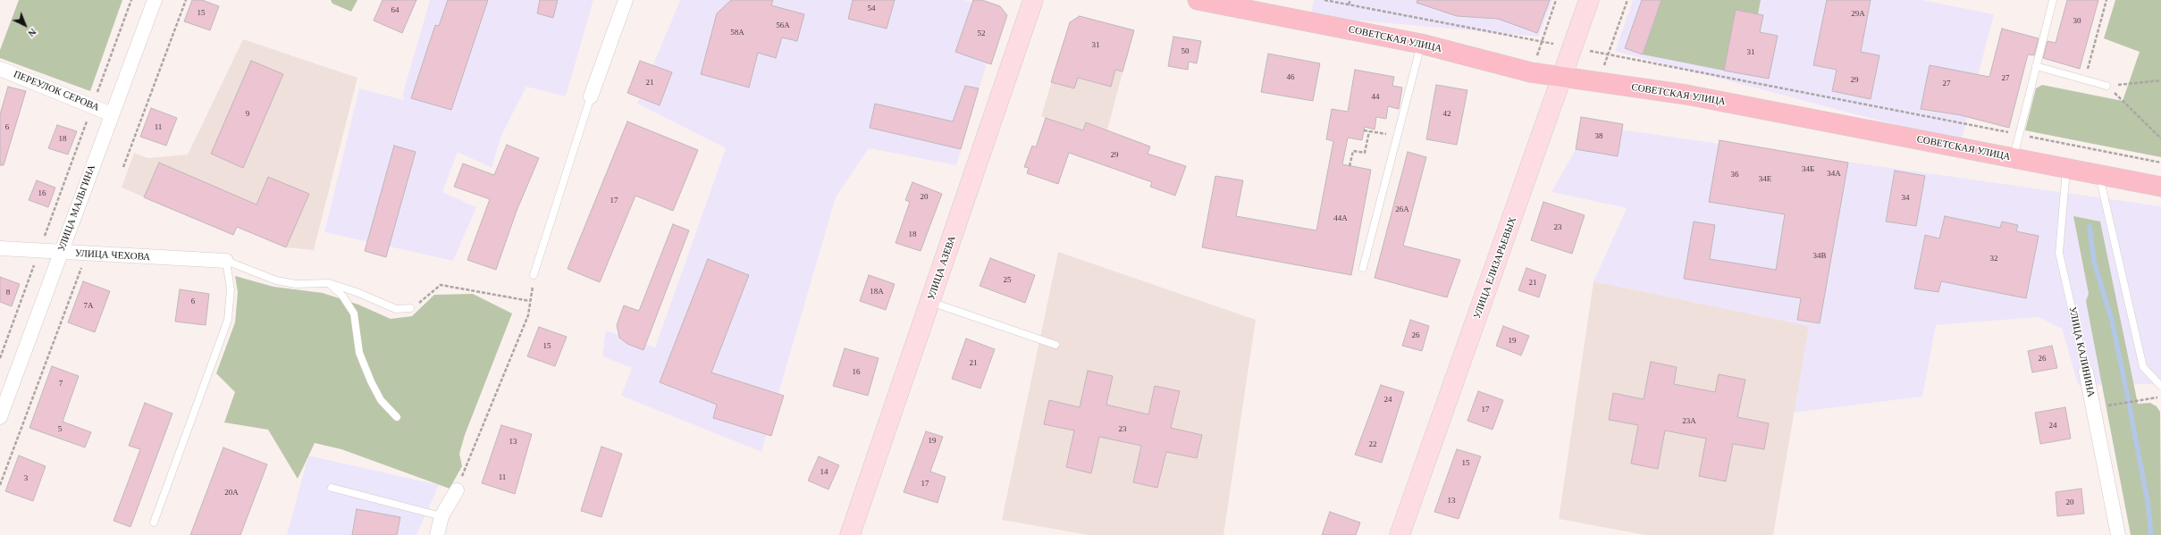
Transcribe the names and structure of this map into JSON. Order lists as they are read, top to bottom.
{
  "streets": {
    "main road": ["СОВЕТСКАЯ УЛИЦА"],
    "street": [
      "ПЕРЕУЛОК СЕРОВА",
      "УЛИЦА МАЛЬГИНА",
      "УЛИЦА ЧЕХОВА",
      "УЛИЦА АЗЕВА",
      "УЛИЦА ЕЛИЗАРЬЕВЫХ",
      "УЛИЦА КАЛИНИНА"
    ]
  },
  "crossings": [
    ["СОВЕТСКАЯ УЛИЦА", "УЛИЦА ЕЛИЗАРЬЕВЫХ"],
    ["СОВЕТСКАЯ УЛИЦА", "УЛИЦА КАЛИНИНА"],
    ["ПЕРЕУЛОК СЕРОВА", "УЛИЦА МАЛЬГИНА"],
    ["УЛИЦА МАЛЬГИНА", "УЛИЦА ЧЕХОВА"]
  ],
  "house_numbers": [
    "54",
    "64",
    "15",
    "29А",
    "30",
    "56А",
    "58А",
    "52",
    "31",
    "50",
    "31",
    "46",
    "27",
    "29",
    "21",
    "27",
    "44",
    "9",
    "42",
    "6",
    "11",
    "38",
    "18",
    "29",
    "34Б",
    "34А",
    "36",
    "34Е",
    "16",
    "20",
    "34",
    "17",
    "26А",
    "44А",
    "23",
    "18",
    "34В",
    "32",
    "25",
    "21",
    "18А",
    "8",
    "6",
    "7А",
    "26",
    "19",
    "15",
    "26",
    "21",
    "16",
    "7",
    "24",
    "17",
    "23А",
    "24",
    "5",
    "23",
    "19",
    "13",
    "22",
    "15",
    "14",
    "11",
    "3",
    "17",
    "20А",
    "13",
    "20"
  ],
  "north": "bottom right"
}
